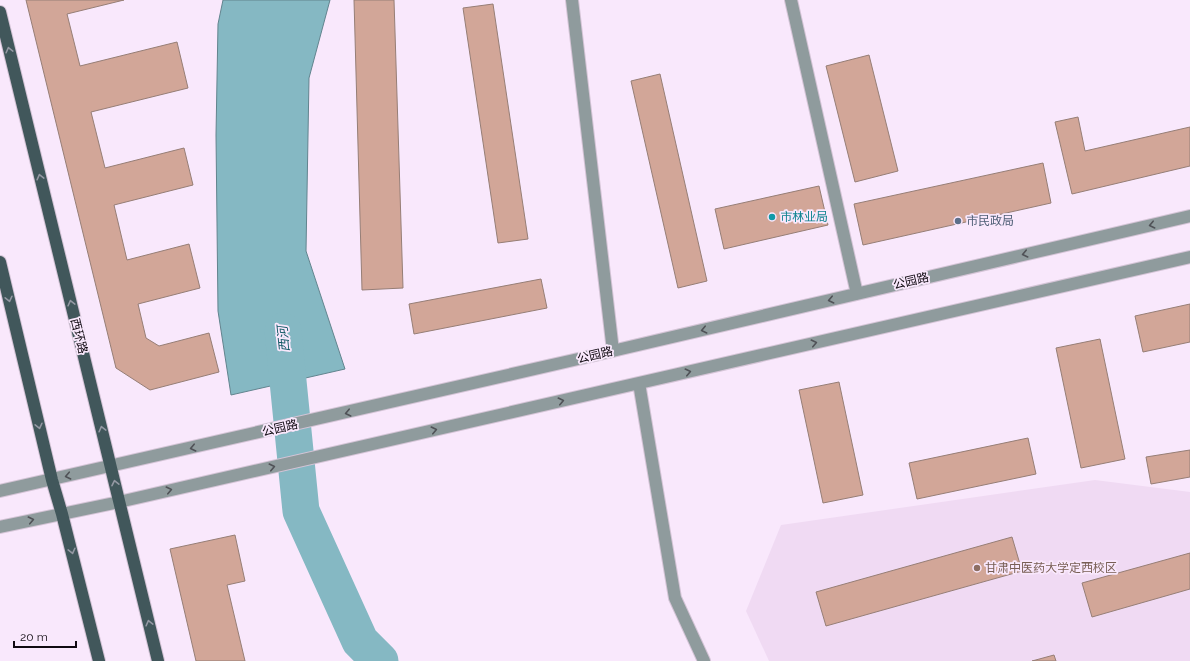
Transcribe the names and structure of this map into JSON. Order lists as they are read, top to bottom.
{
  "streets": {
    "main road": ["西环路"],
    "street": ["公园路"]
  },
  "crossings": [
    ["公园路", "西环路"]
  ],
  "water": ["西河"],
  "places": ["市林业局", "市民政局", "甘肃中医药大学定西校区"],
  "scale_bar": "20 m"
}
